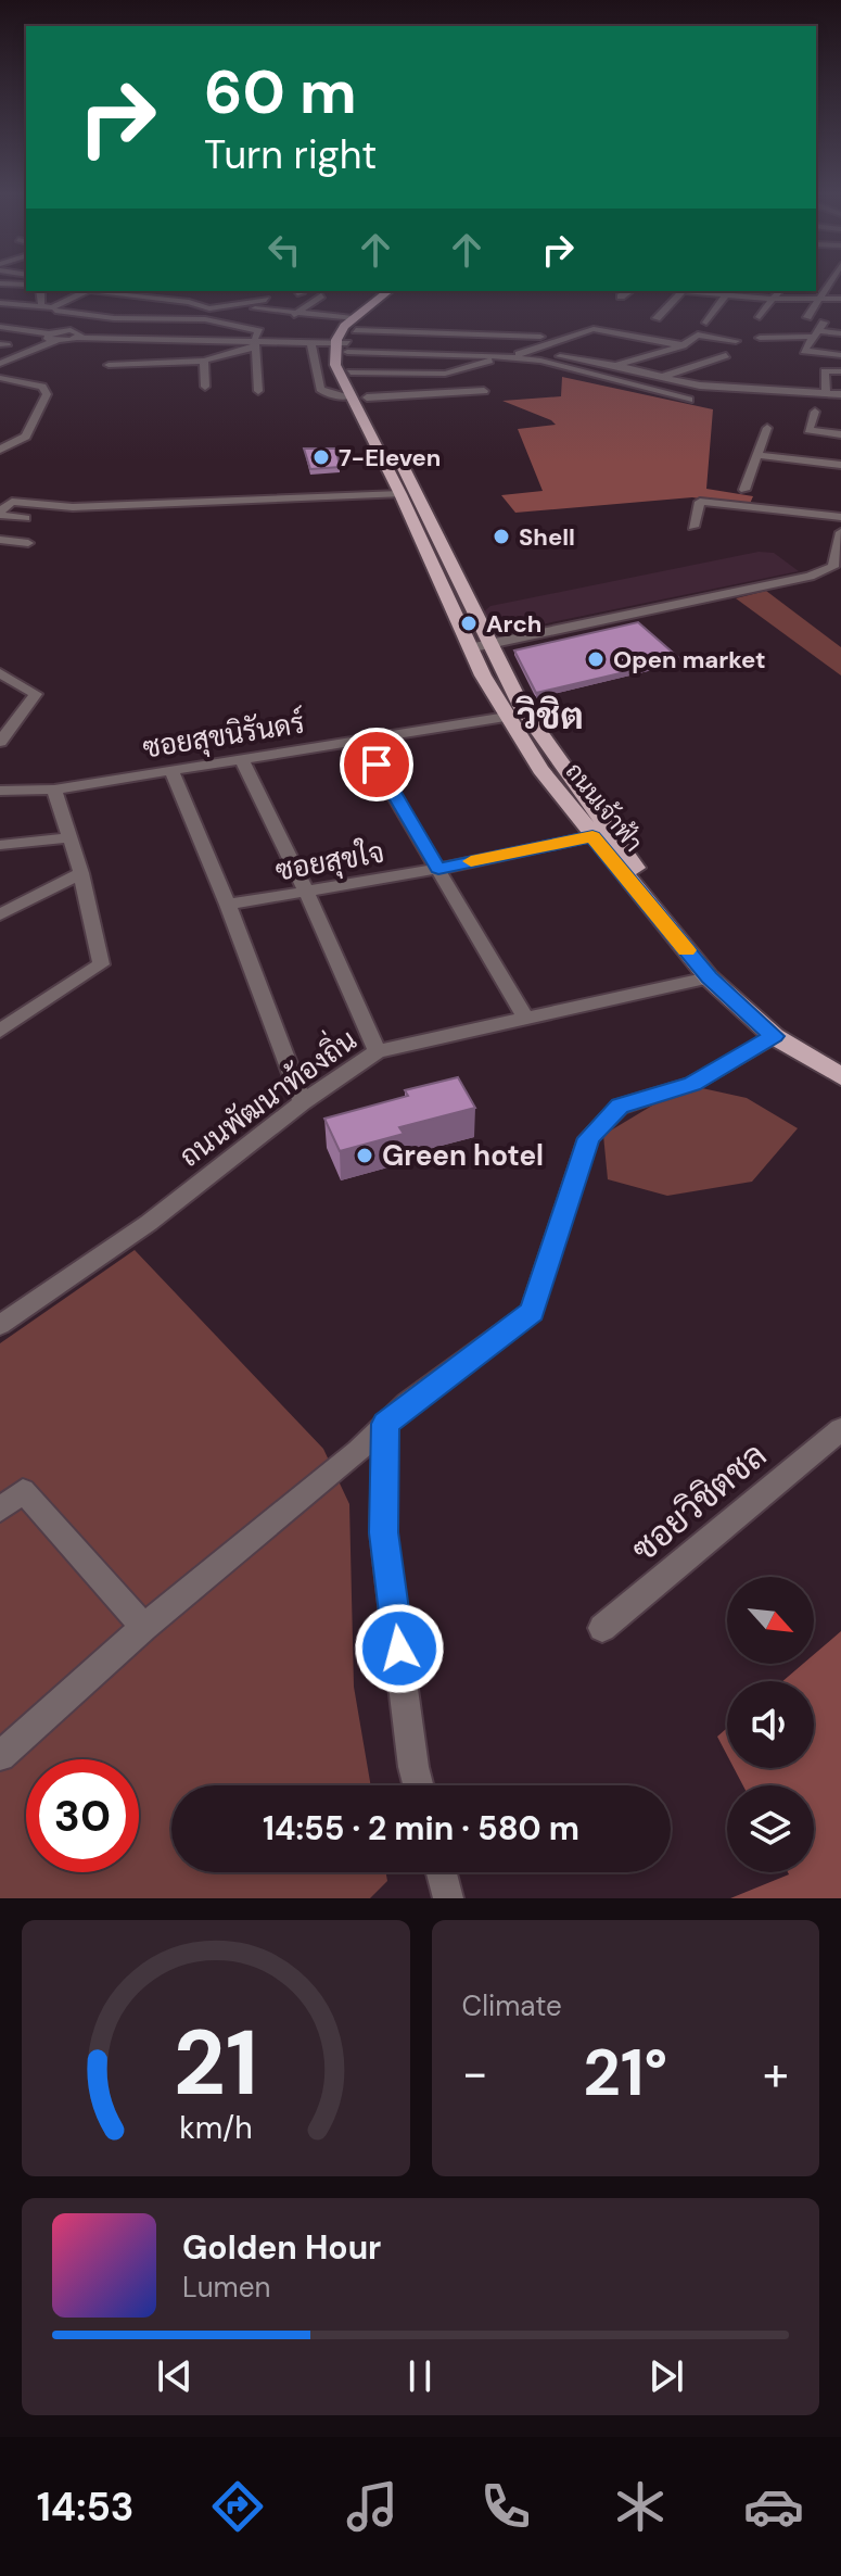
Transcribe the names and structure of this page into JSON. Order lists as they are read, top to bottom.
{
  "streets": {
    "main road": ["ถนนเจ้าฟ้า"],
    "street": [
      "ซอยสุขนิรันดร์",
      "ซอยสุขใจ",
      "ถนนพัฒนาท้องถิ่น",
      "ซอยวิชิตชล"
    ]
  },
  "crossings": [
    ["ซอยสุขนิรันดร์", "ถนนเจ้าฟ้า"],
    ["ถนนเจ้าฟ้า", "ซอยสุขใจ"],
    ["ถนนเจ้าฟ้า", "ถนนพัฒนาท้องถิ่น"]
  ],
  "districts": ["วิชิต"],
  "places": [
    "7-Eleven",
    "Shell",
    "Arch",
    "Open market",
    "Green hotel"
  ],
  "north": "bottom right",
  "page": {
    "turn": ["60 m", "Turn right"],
    "limit": "30",
    "trip": "14:55 · 2 min · 580 m",
    "tile": "Climate",
    "heat": ["−", "21°", "+"],
    "song": ["Golden Hour", "Lumen"],
    "tabs": "14:53",
    "gauge": ["21", "km/h"]
  }
}
